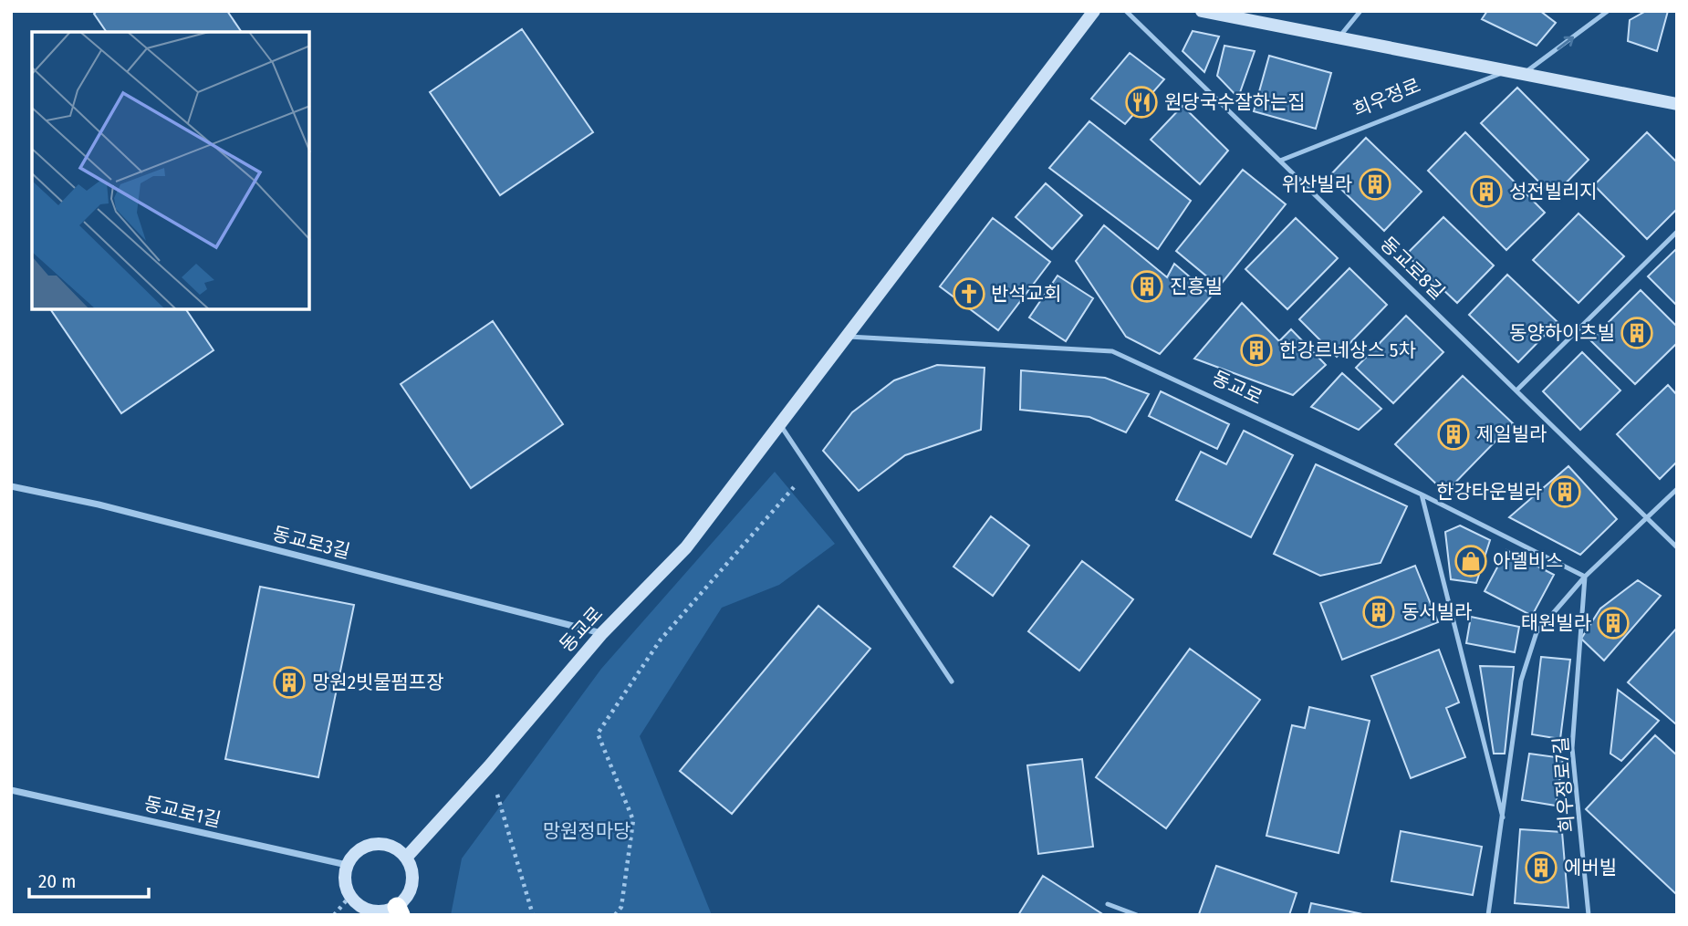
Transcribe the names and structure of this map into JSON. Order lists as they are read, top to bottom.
{
  "streets": {
    "street": [
      "희우정로",
      "동교로",
      "동교로3길",
      "동교로1길"
    ],
    "lane": ["동교로8길", "희우정로7길"]
  },
  "crossings": [
    ["희우정로", "동교로8길"],
    ["동교로", "동교로3길"],
    ["동교로", "희우정로7길"],
    ["동교로", "동교로1길"]
  ],
  "parks": ["망원정마당"],
  "places": {
    "restaurant": ["원당국수잘하는집"],
    "building": [
      "위산빌라",
      "성전빌리지",
      "진흥빌",
      "동양하이츠빌",
      "한강르네상스 5차",
      "제일빌라",
      "한강타운빌라",
      "동서빌라",
      "태원빌라",
      "망원2빗물펌프장",
      "에버빌"
    ],
    "church": ["반석교회"],
    "shop": ["아델비스"]
  },
  "scale_bar": "20 m"
}
